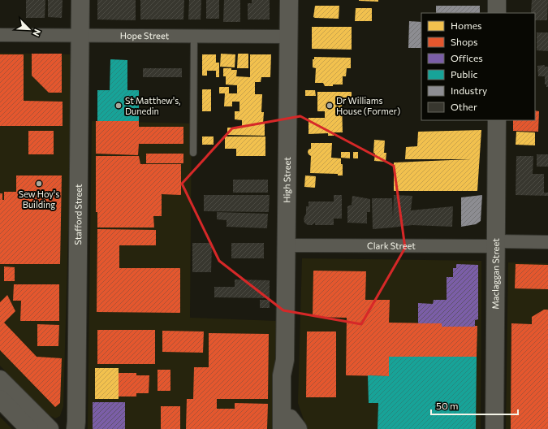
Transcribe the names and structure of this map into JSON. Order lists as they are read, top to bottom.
{
  "streets": {
    "street": [
      "Hope Street",
      "High Street",
      "Stafford Street",
      "Clark Street",
      "Maclaggan Street"
    ]
  },
  "crossings": [
    ["Hope Street", "High Street"],
    ["Hope Street", "Stafford Street"],
    ["High Street", "Clark Street"],
    ["Clark Street", "Maclaggan Street"]
  ],
  "places": ["St Matthew's, Dunedin", "Dr Williams House (Former)", "Sew Hoy's Building"],
  "legend": [
    "Homes",
    "Shops",
    "Offices",
    "Public",
    "Industry",
    "Other"
  ],
  "scale_bar": "50 m",
  "north": "bottom right"
}
